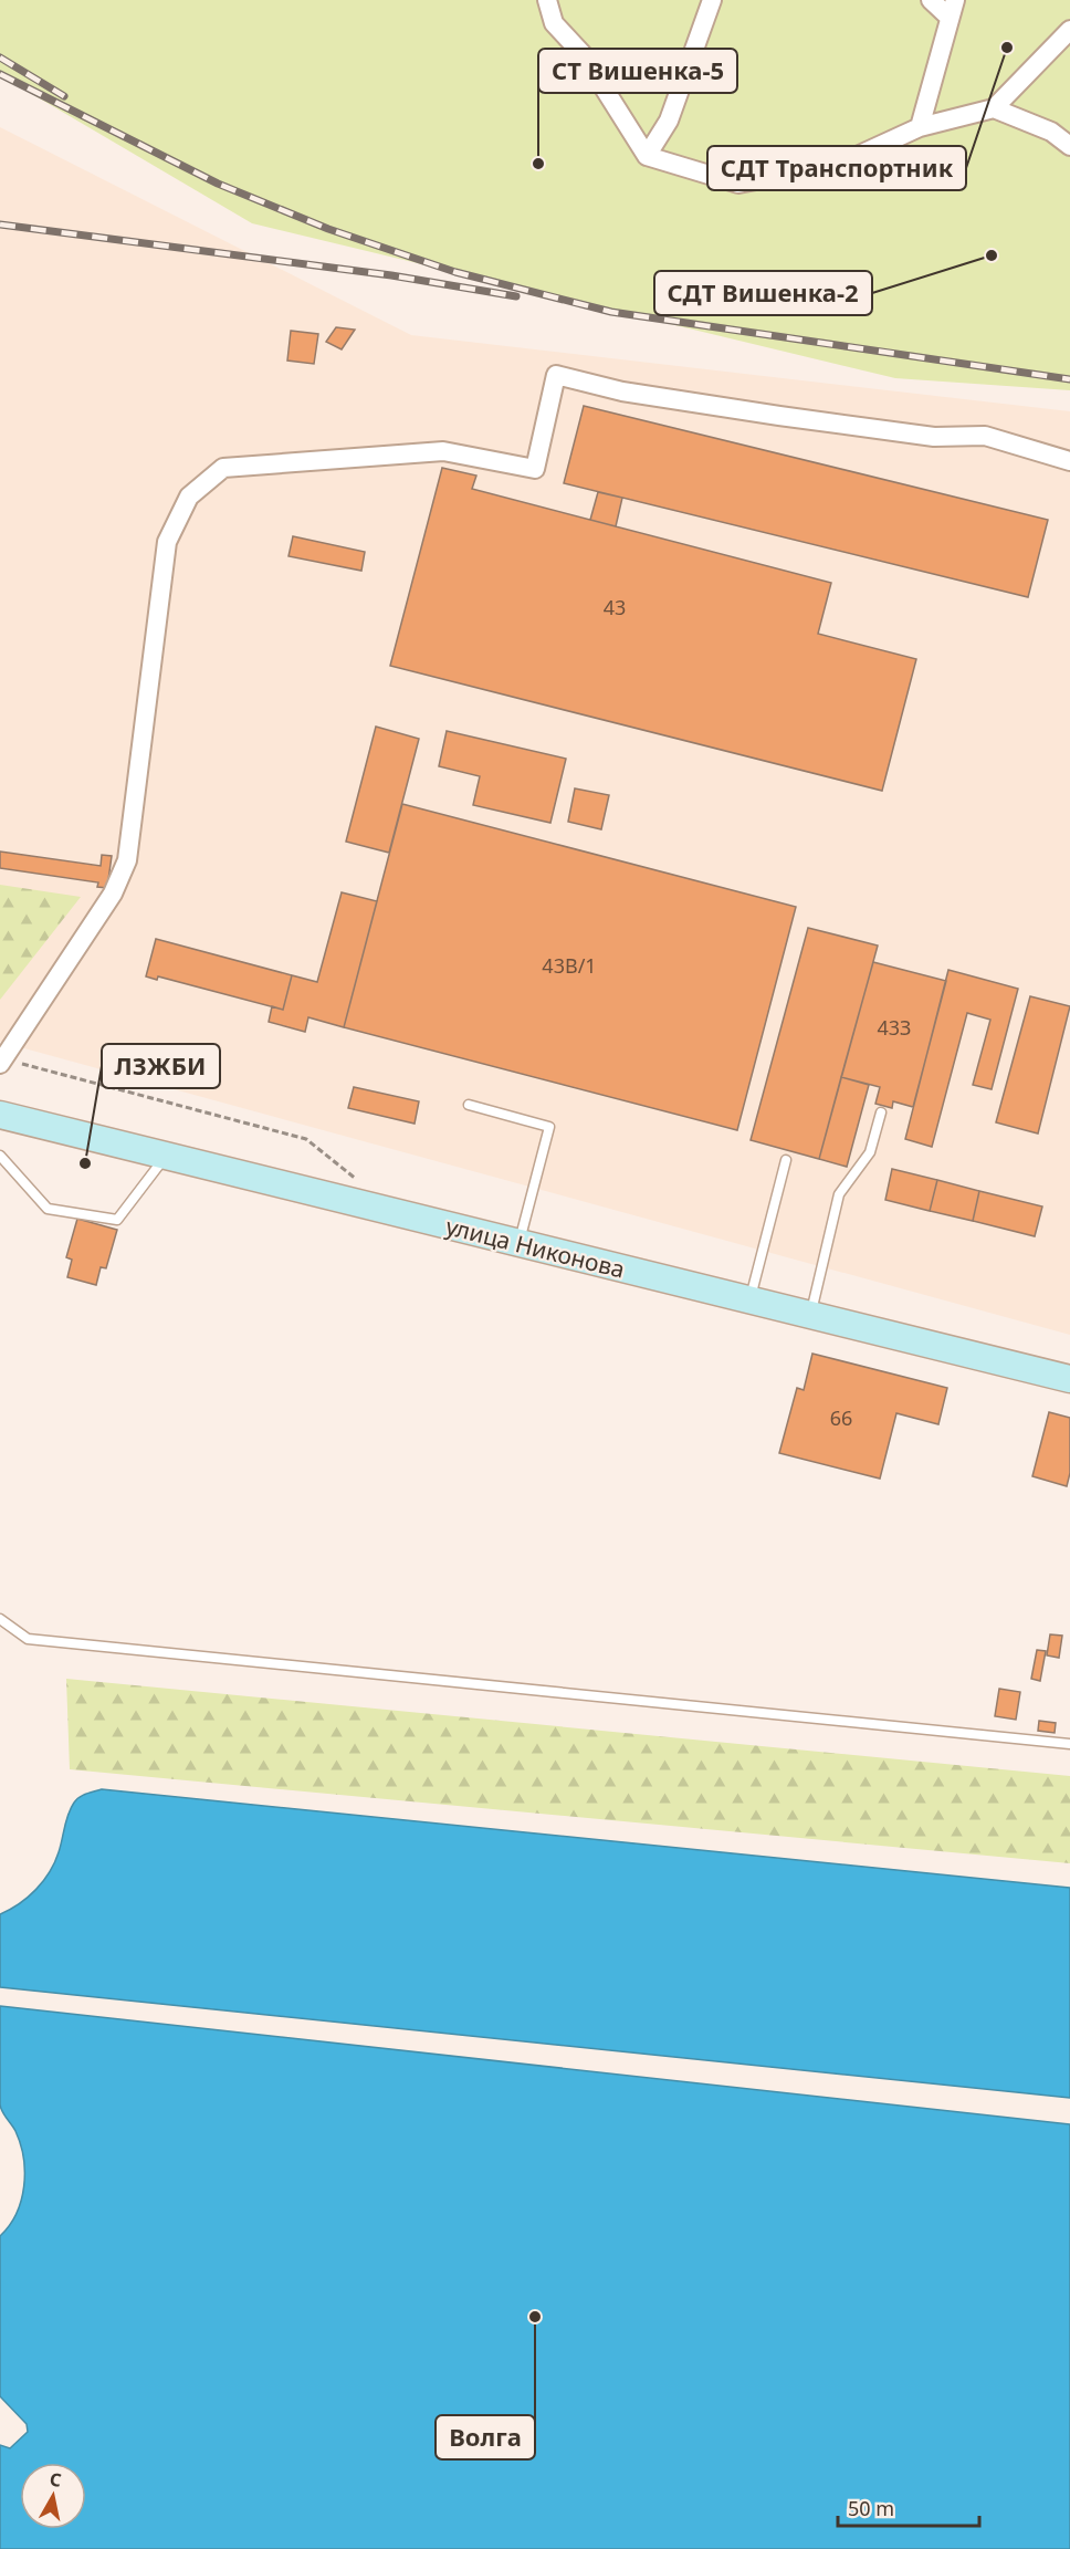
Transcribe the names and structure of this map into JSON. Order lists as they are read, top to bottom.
{
  "streets": {
    "main road": ["улица Никонова"]
  },
  "places": [
    "СДТ Транспортник",
    "СТ Вишенка-5",
    "СДТ Вишенка-2",
    "ЛЗЖБИ",
    "Волга"
  ],
  "house_numbers": [
    "43",
    "43В/1",
    "43З",
    "66"
  ],
  "scale_bar": "50 m",
  "north": "top"
}
